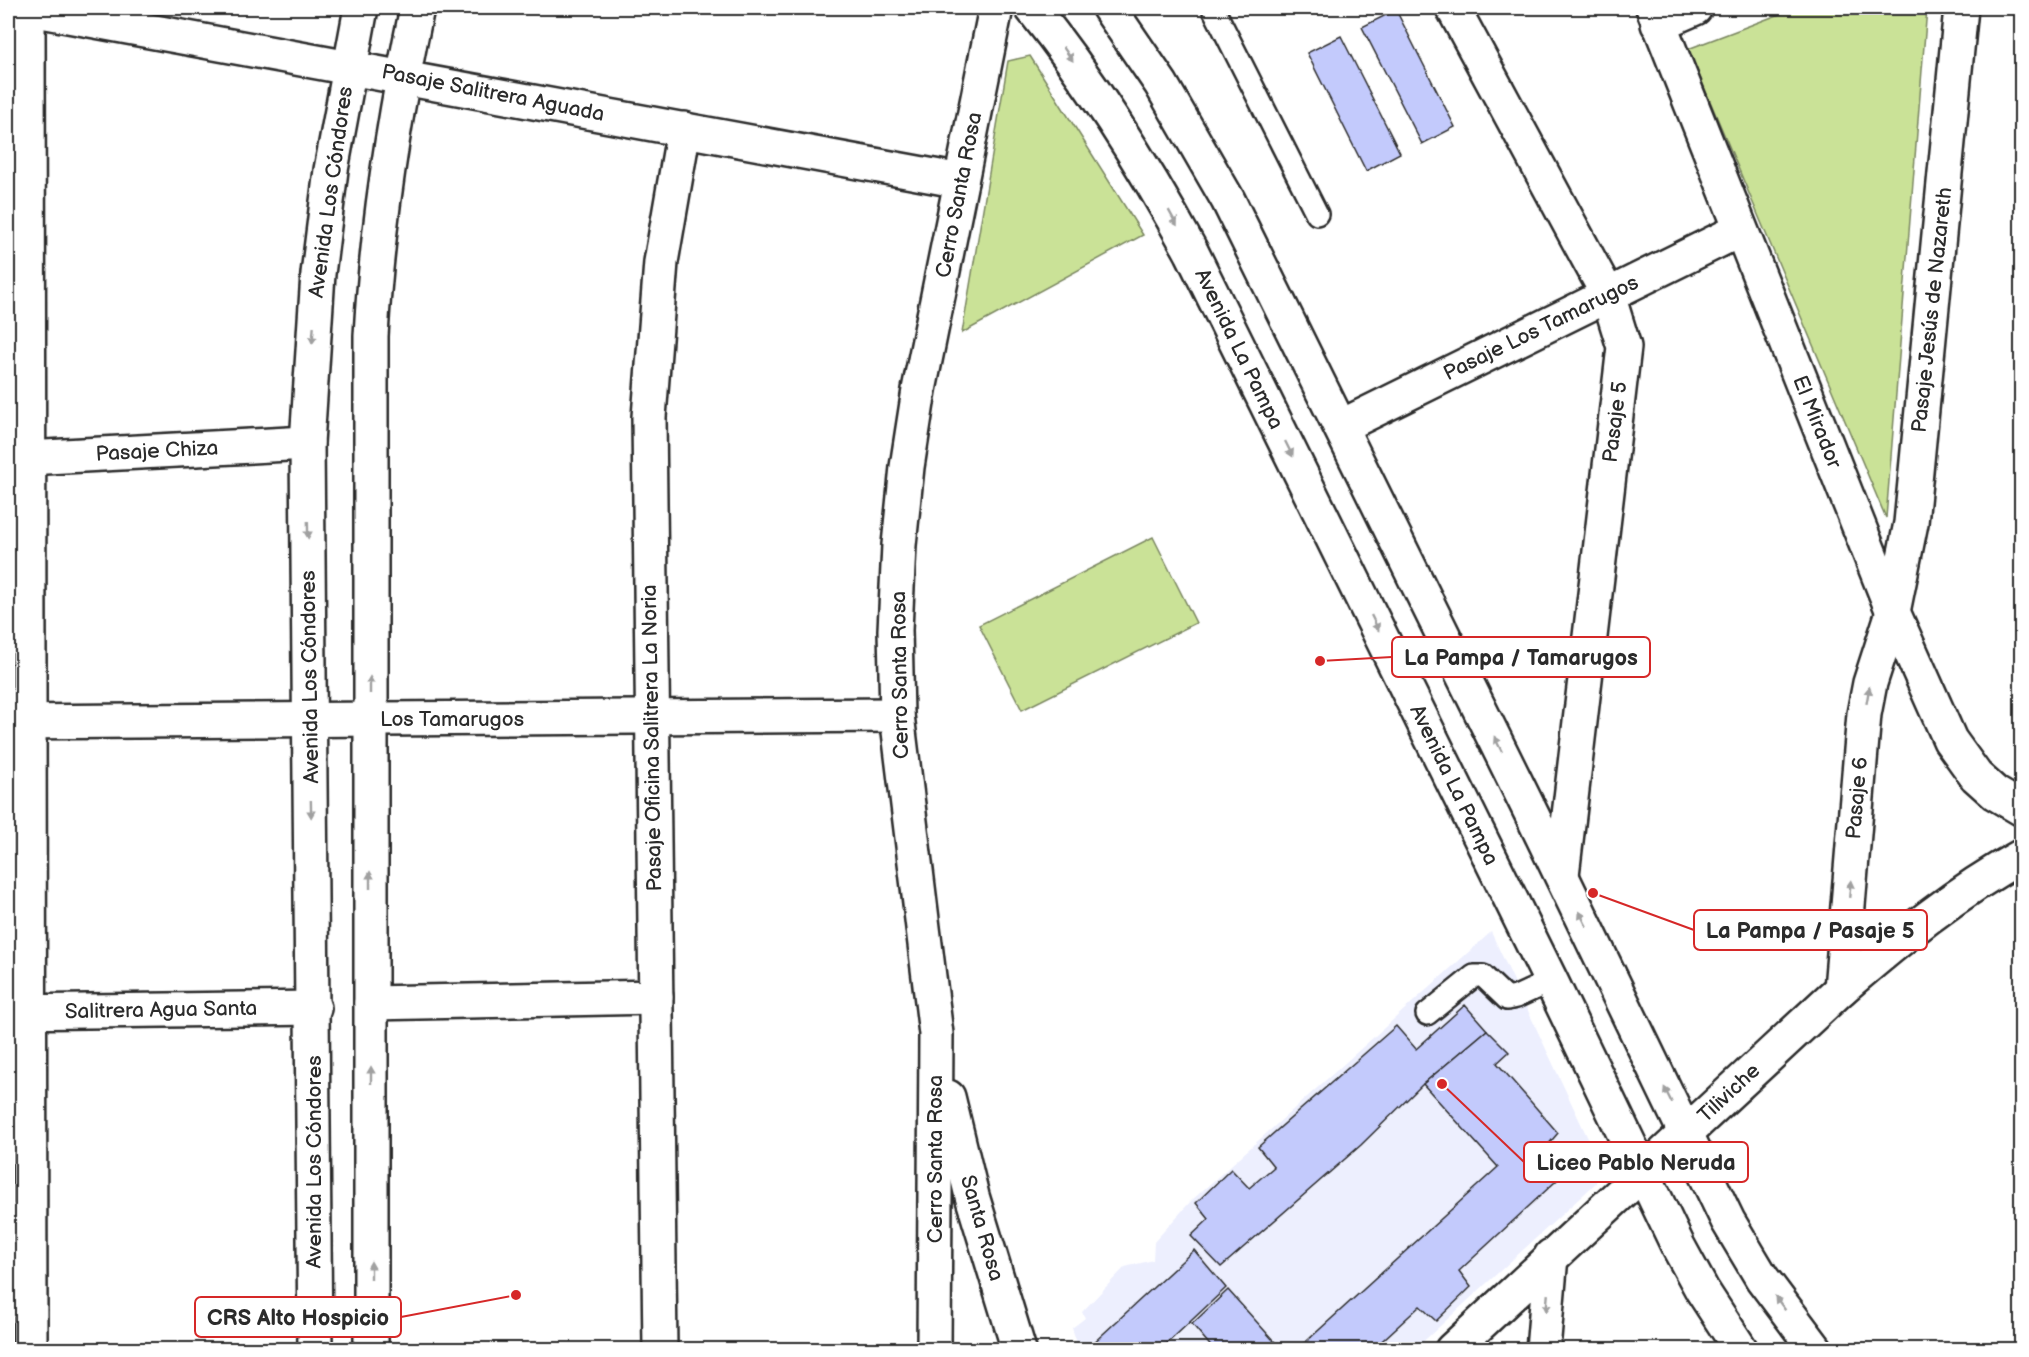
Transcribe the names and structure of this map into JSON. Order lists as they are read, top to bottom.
{
  "streets": {
    "street": [
      "Pasaje Salitrera Aguada",
      "Avenida Los Cóndores",
      "Cerro Santa Rosa",
      "Pasaje Jesús de Nazareth",
      "Pasaje Los Tamarugos",
      "Avenida La Pampa",
      "Pasaje 5",
      "El Mirador",
      "Pasaje Chiza",
      "Los Tamarugos",
      "Pasaje Oficina Salitrera La Noria",
      "Pasaje 6",
      "Salitrera Agua Santa",
      "Tiliviche",
      "Santa Rosa"
    ]
  },
  "crossings": [
    ["Pasaje Salitrera Aguada", "Avenida Los Cóndores"],
    ["Pasaje Salitrera Aguada", "Cerro Santa Rosa"],
    ["Pasaje Salitrera Aguada", "Pasaje Oficina Salitrera La Noria"],
    ["Avenida Los Cóndores", "Pasaje Chiza"],
    ["Avenida Los Cóndores", "Los Tamarugos"],
    ["Avenida Los Cóndores", "Salitrera Agua Santa"],
    ["Cerro Santa Rosa", "Los Tamarugos"],
    ["Cerro Santa Rosa", "Santa Rosa"],
    ["Pasaje Jesús de Nazareth", "El Mirador"],
    ["Pasaje Jesús de Nazareth", "Pasaje 6"],
    ["Pasaje Los Tamarugos", "Pasaje 5"],
    ["Pasaje Los Tamarugos", "El Mirador"],
    ["Avenida La Pampa", "Tiliviche"],
    ["El Mirador", "Pasaje 6"],
    ["Los Tamarugos", "Pasaje Oficina Salitrera La Noria"],
    ["Pasaje 6", "Tiliviche"]
  ],
  "one_way": ["Pasaje 6"],
  "places": [
    "La Pampa / Tamarugos",
    "La Pampa / Pasaje 5",
    "Liceo Pablo Neruda",
    "CRS Alto Hospicio"
  ]
}
